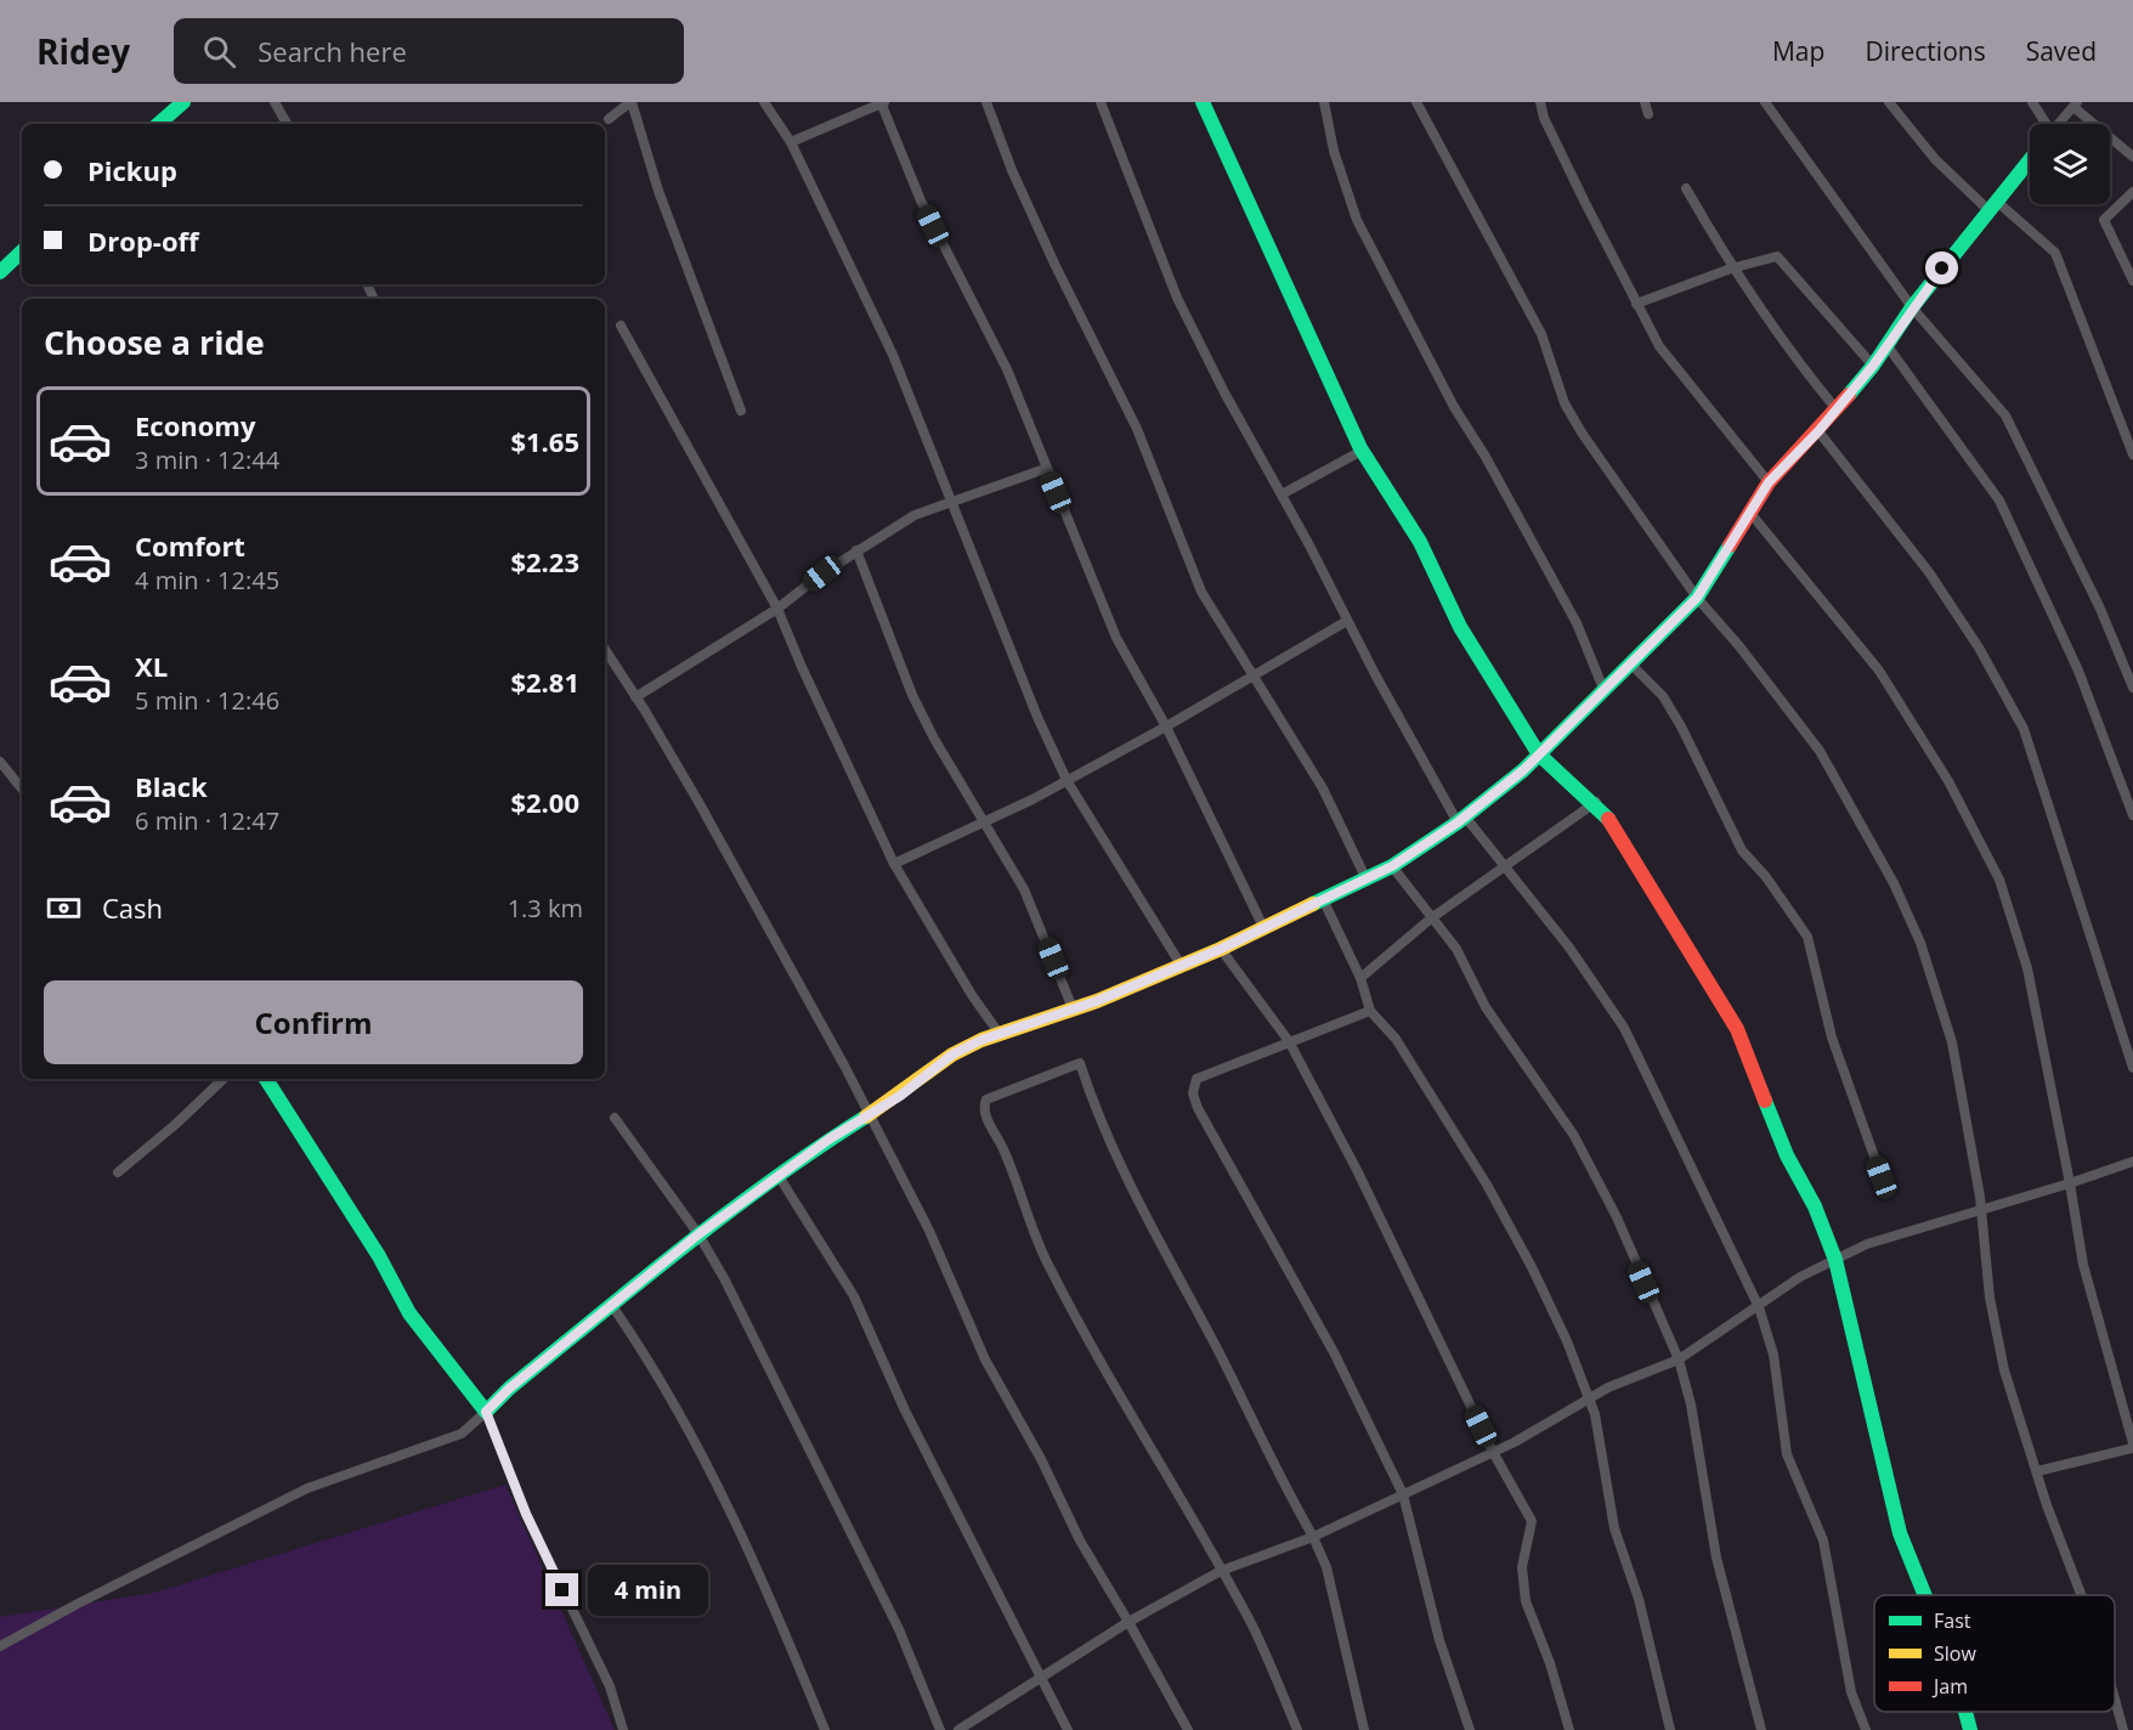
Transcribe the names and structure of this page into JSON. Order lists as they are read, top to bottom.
{
  "legend": ["Fast", "Slow", "Jam"],
  "page": {
    "header": "Ridey",
    "search": "Search here",
    "nav": ["Map", "Directions", "Saved"],
    "banner": ["Pickup", "Drop-off"],
    "heading": "Choose a ride",
    "list": [
      {
        "name": "Economy",
        "note": "3 min · 12:44",
        "value": "$1.65"
      },
      {
        "name": "Comfort",
        "note": "4 min · 12:45",
        "value": "$2.23"
      },
      {
        "name": "XL",
        "note": "5 min · 12:46",
        "value": "$2.81"
      },
      {
        "name": "Black",
        "note": "6 min · 12:47",
        "value": "$2.00"
      }
    ],
    "pay": ["Cash", "1.3 km"],
    "buttons": "Confirm",
    "bubble": "4 min"
  }
}
